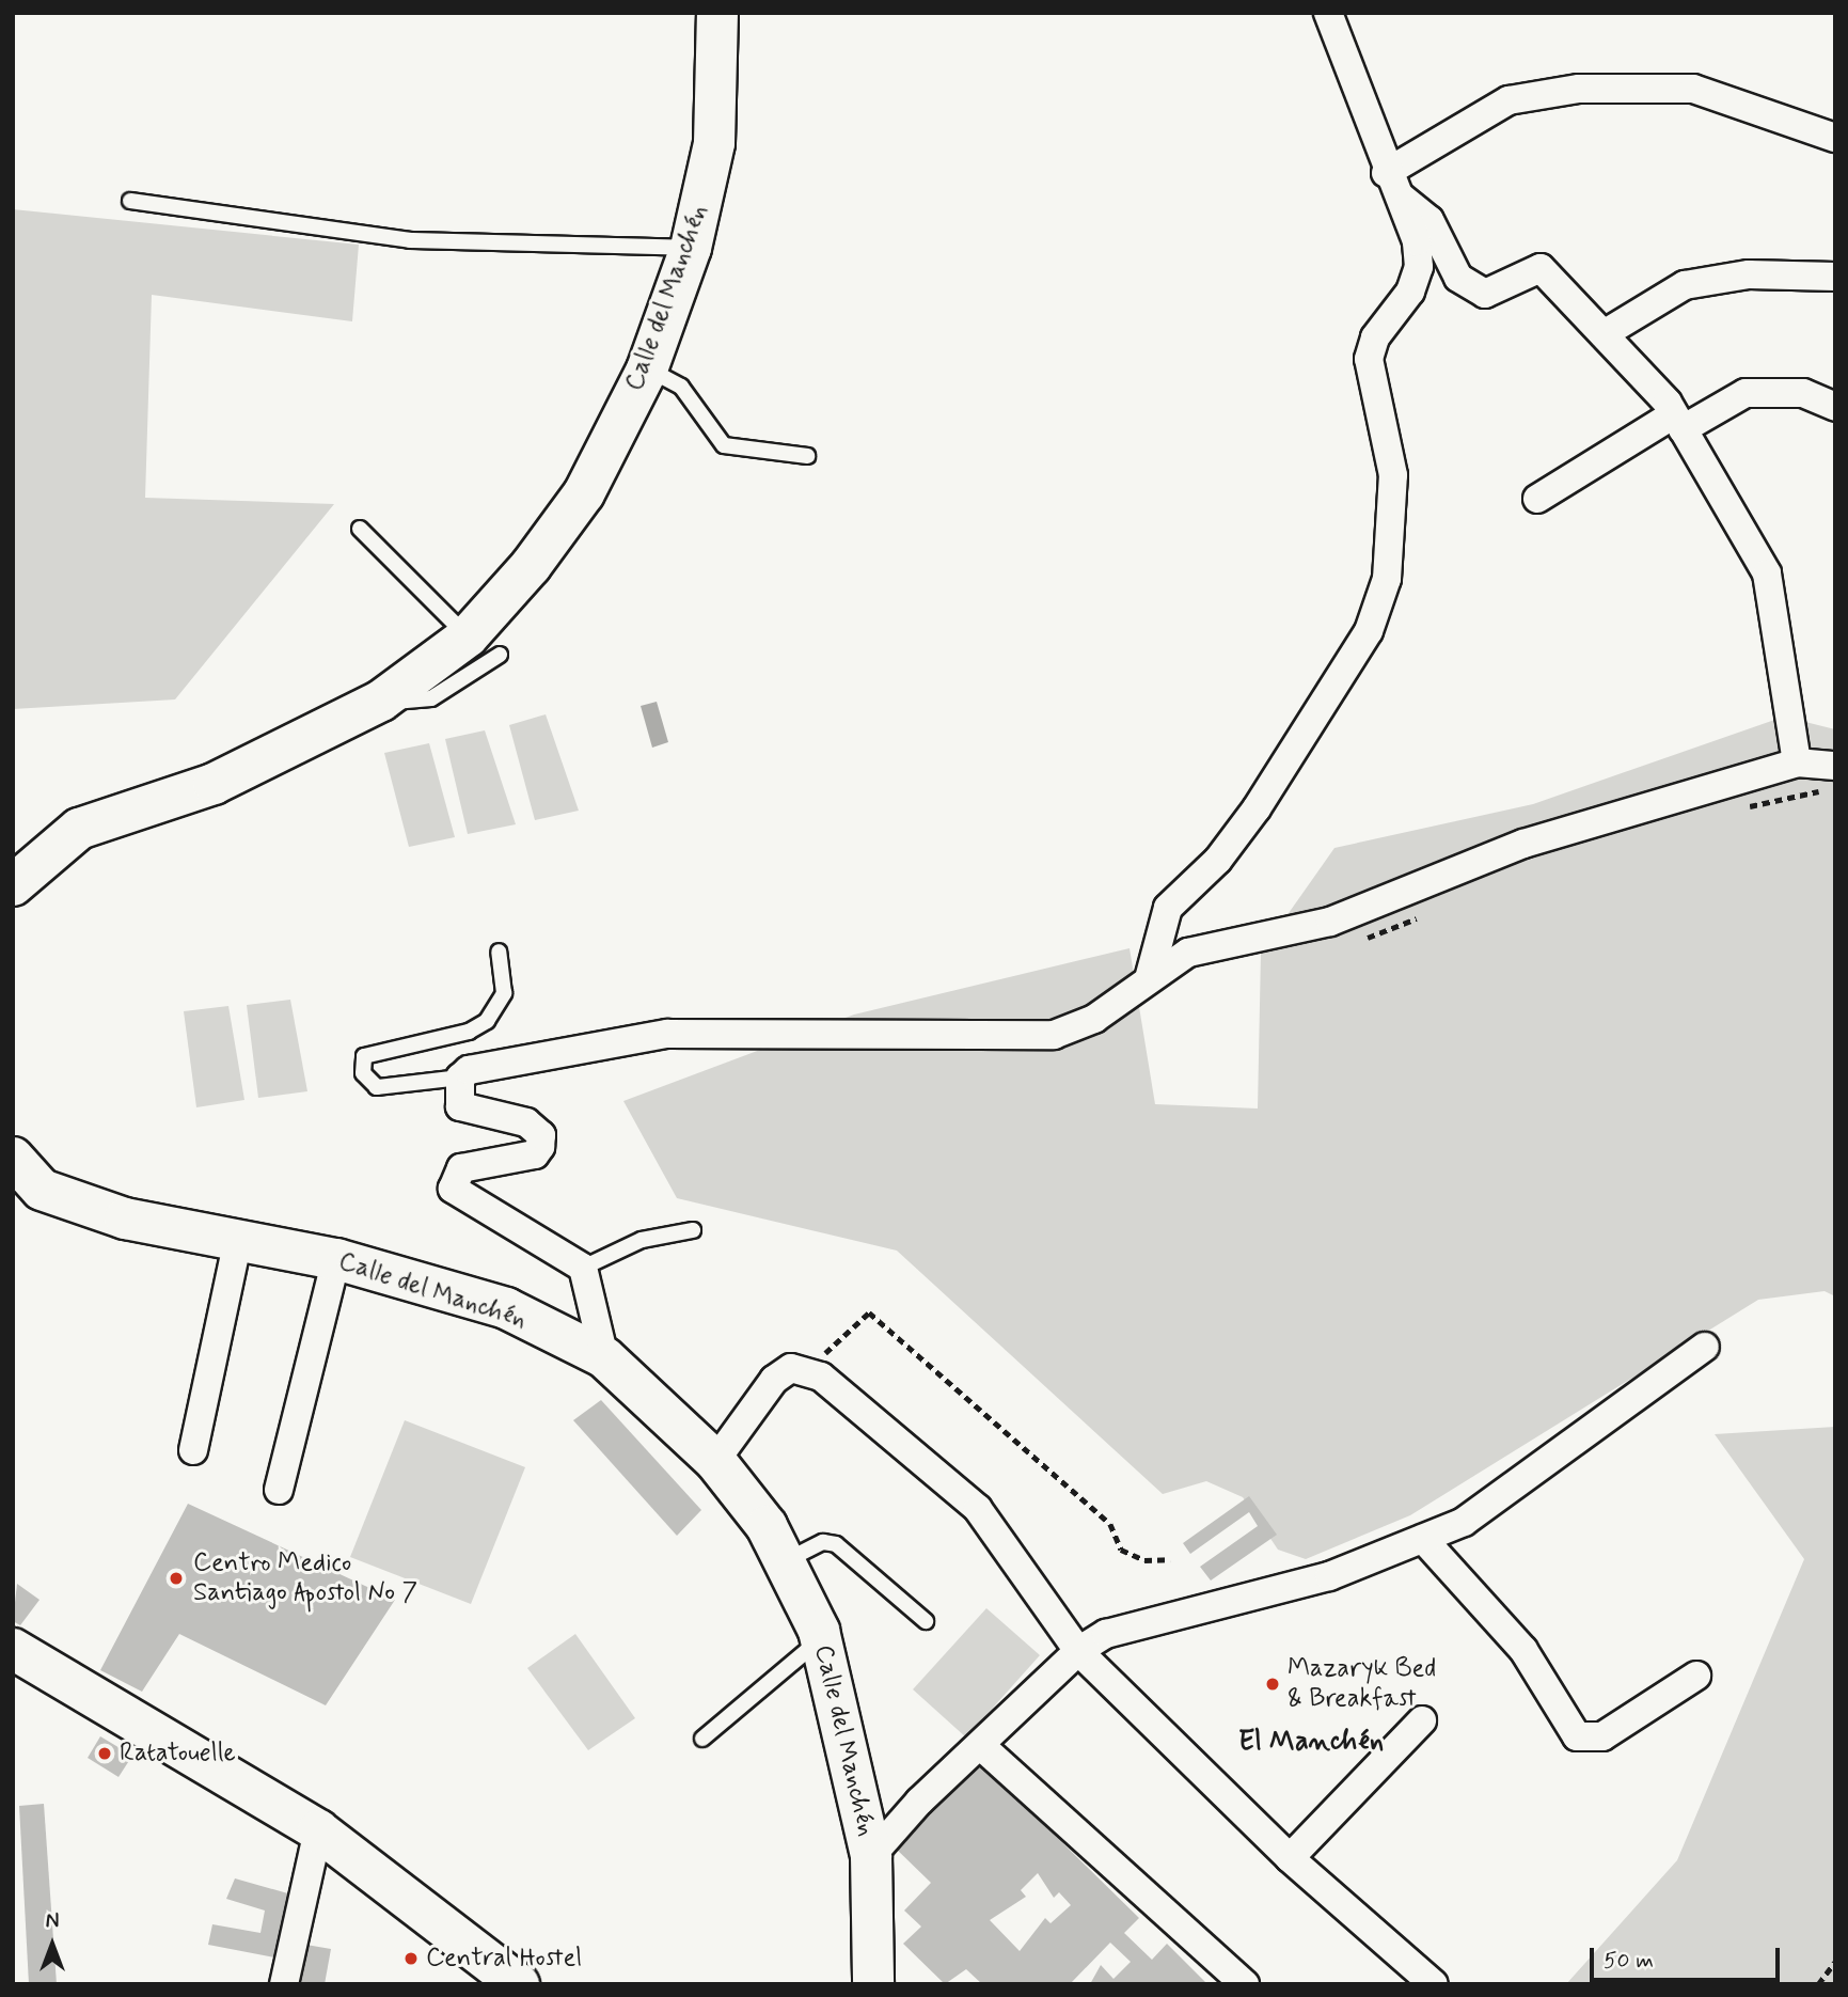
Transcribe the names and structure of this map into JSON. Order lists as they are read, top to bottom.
{
  "streets": {
    "street": ["Calle del Manchén"]
  },
  "districts": ["El Manchén"],
  "places": [
    "Centro Medico Santiago Apostol No 7",
    "Mazaryk Bed & Breakfast",
    "Ratatouelle",
    "Central Hostel"
  ],
  "scale_bar": "50 m",
  "north": "top"
}
